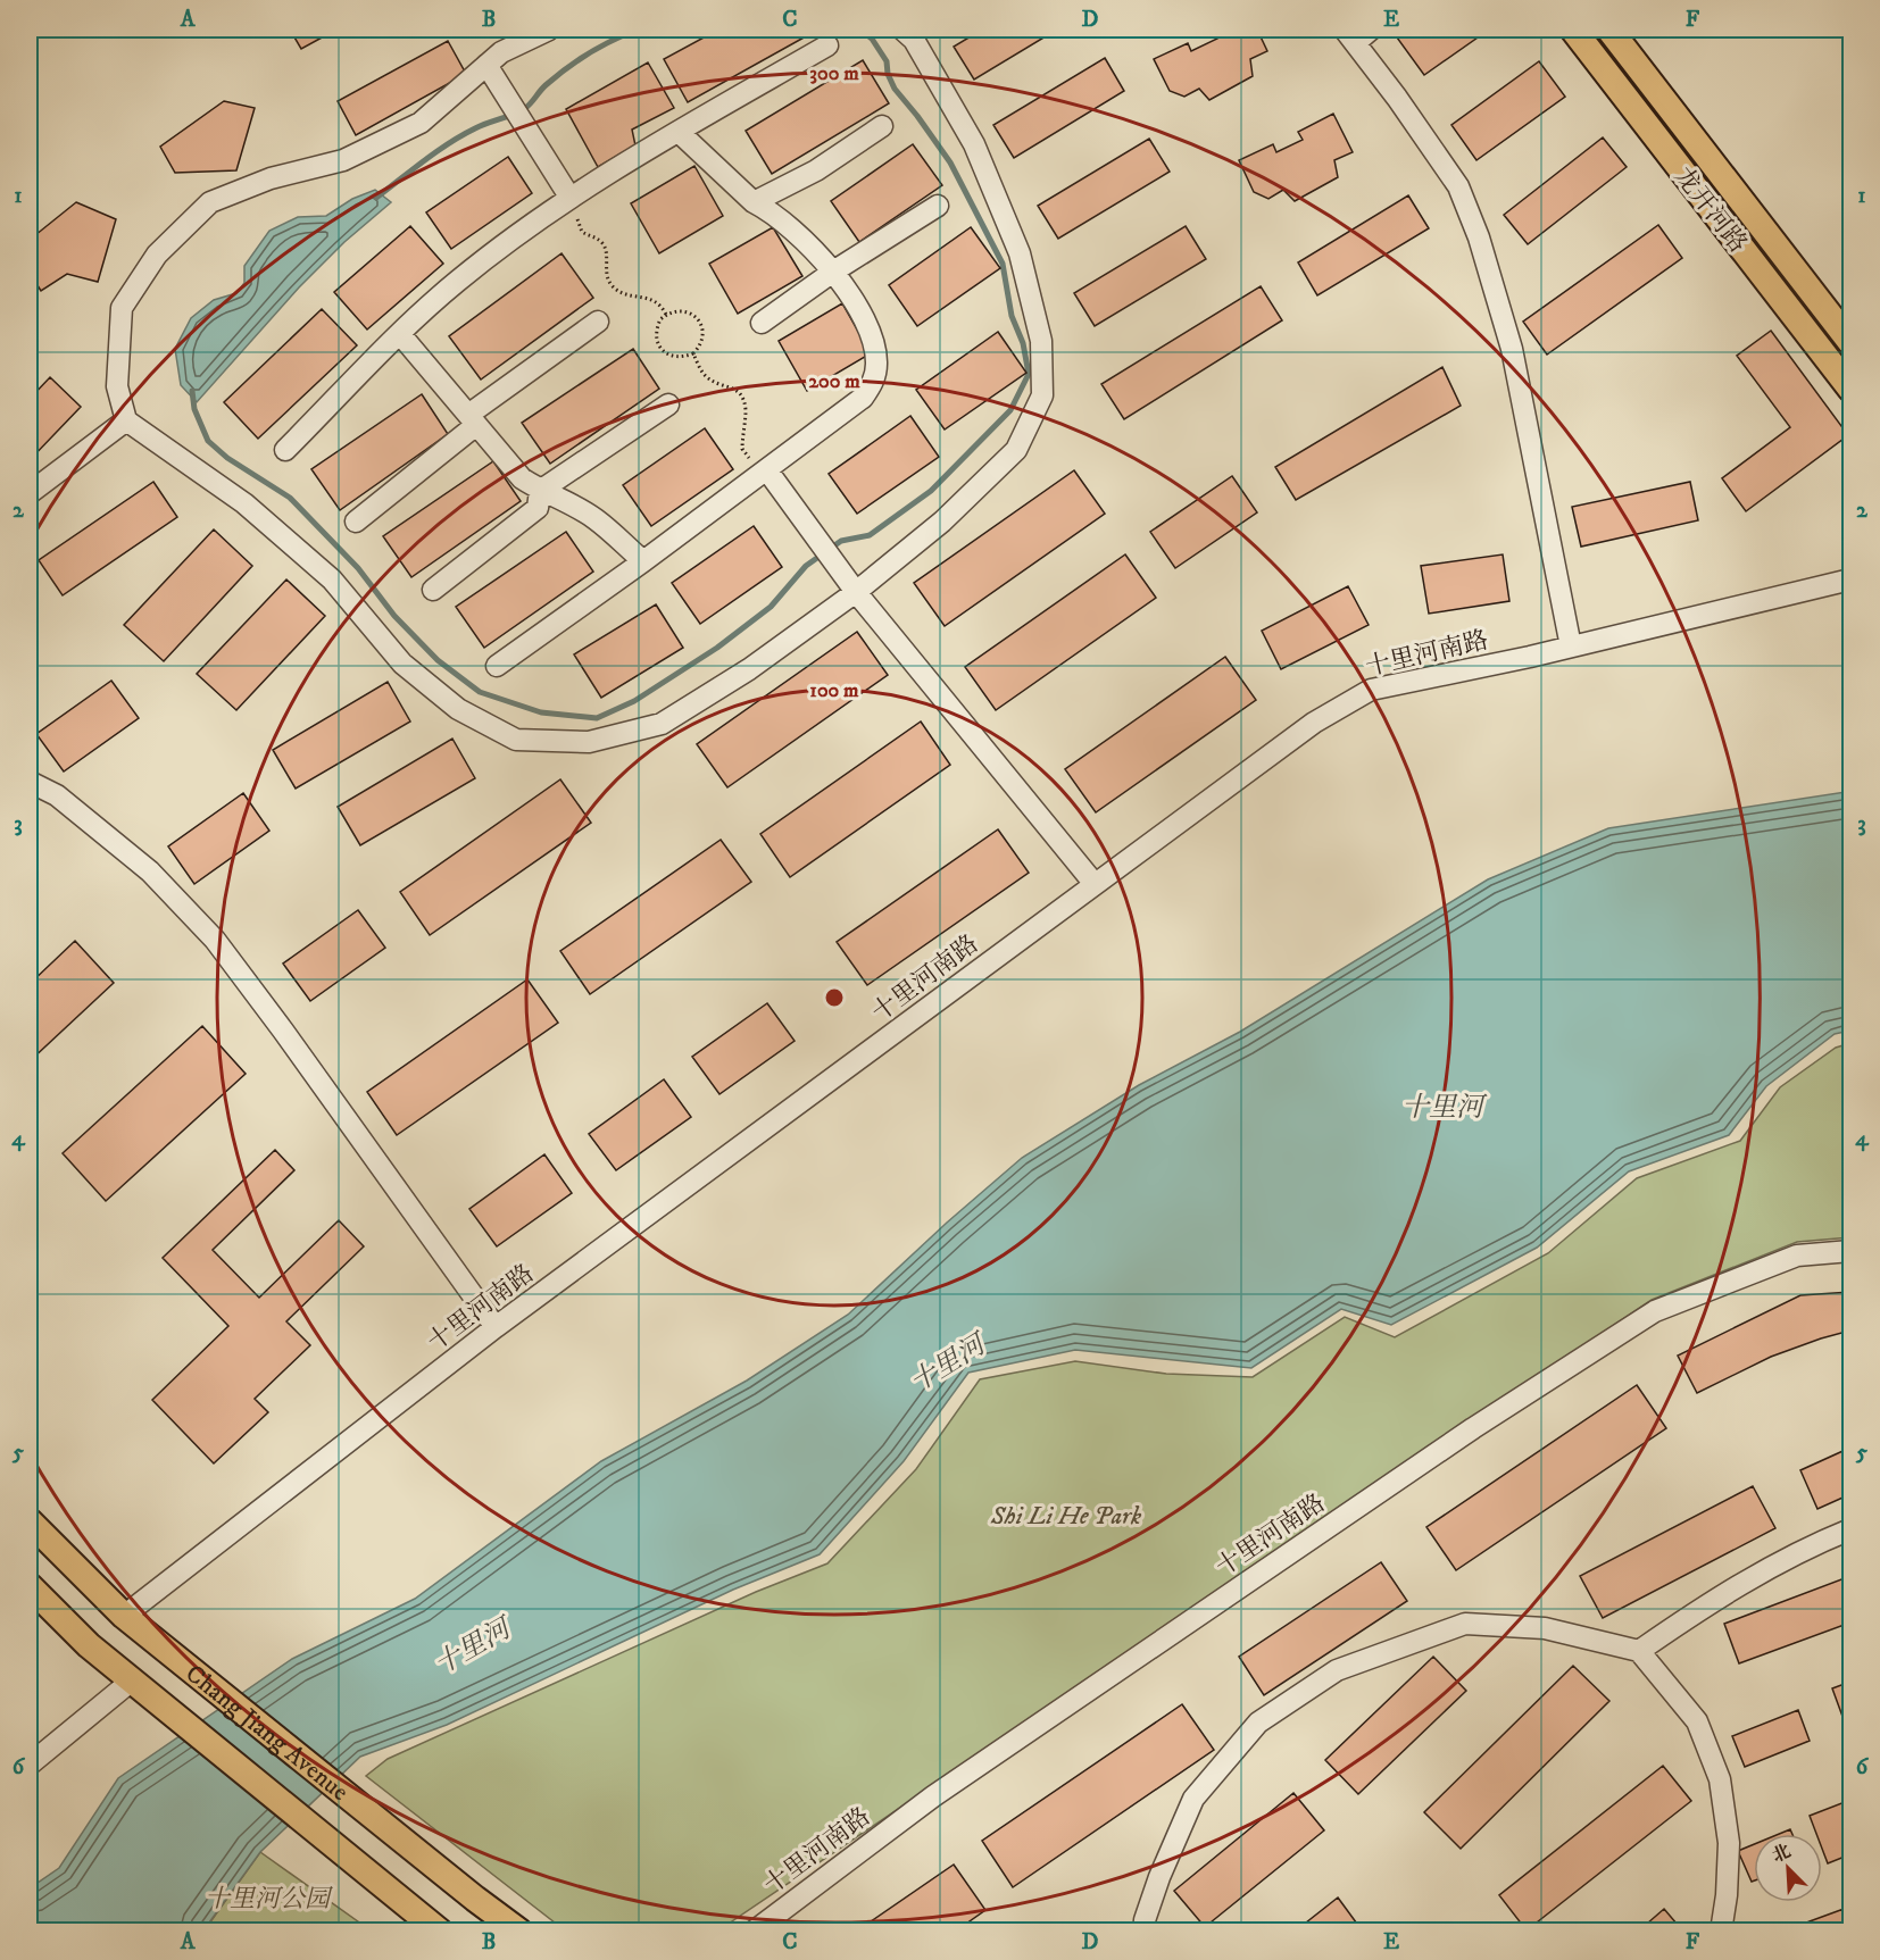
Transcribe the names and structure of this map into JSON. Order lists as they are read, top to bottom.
{
  "streets": {
    "main road": ["龙开河路", "Chang Jiang Avenue"],
    "street": ["十里河南路"]
  },
  "crossings": [
    ["十里河南路", "Chang Jiang Avenue"]
  ],
  "water": ["十里河"],
  "parks": ["Shi Li He Park", "十里河公园"],
  "north": "top left",
  "grid": {
    "columns": [
      "A",
      "B",
      "C",
      "D",
      "E",
      "F"
    ],
    "rows": [
      "1",
      "2",
      "3",
      "4",
      "5",
      "6"
    ]
  },
  "rings": ["300 m", "200 m", "100 m"]
}
